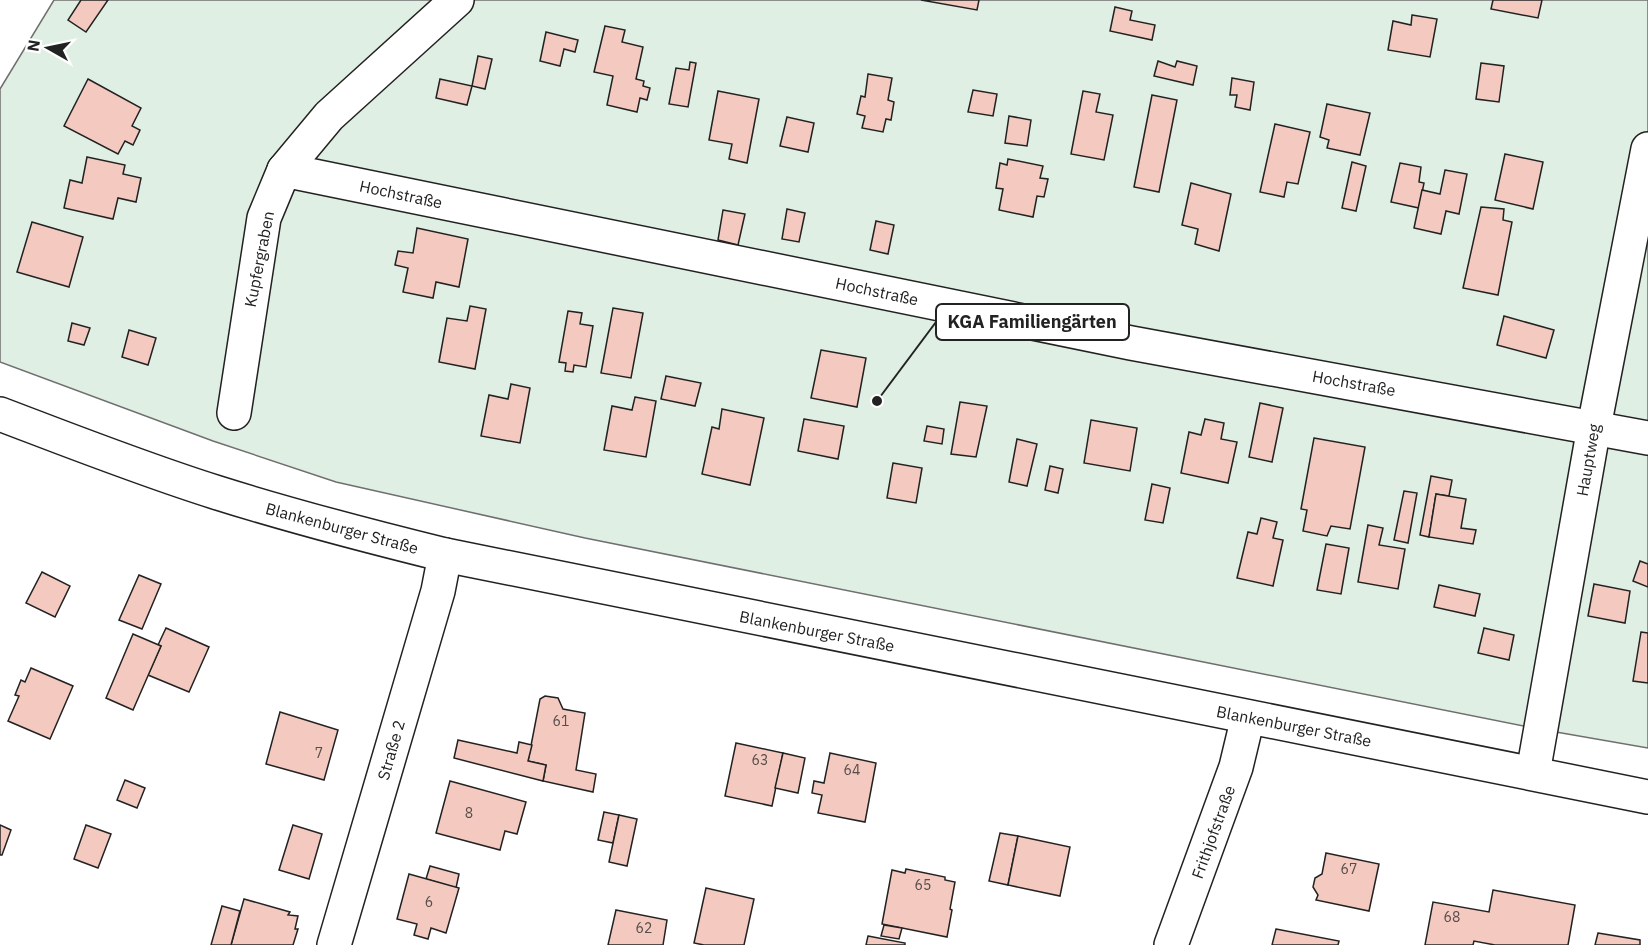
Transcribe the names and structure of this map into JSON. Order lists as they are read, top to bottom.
{
  "streets": {
    "main road": [
      "Hochstraße",
      "Kupfergraben",
      "Hauptweg",
      "Blankenburger Straße",
      "Straße 2",
      "Frithjofstraße"
    ]
  },
  "crossings": [
    ["Hochstraße", "Kupfergraben"],
    ["Hochstraße", "Hauptweg"],
    ["Hauptweg", "Blankenburger Straße"],
    ["Blankenburger Straße", "Straße 2"],
    ["Blankenburger Straße", "Frithjofstraße"]
  ],
  "places": ["KGA Familiengärten"],
  "house_numbers": [
    "61",
    "7",
    "63",
    "64",
    "8",
    "67",
    "65",
    "6",
    "68",
    "62"
  ],
  "north": "left"
}
